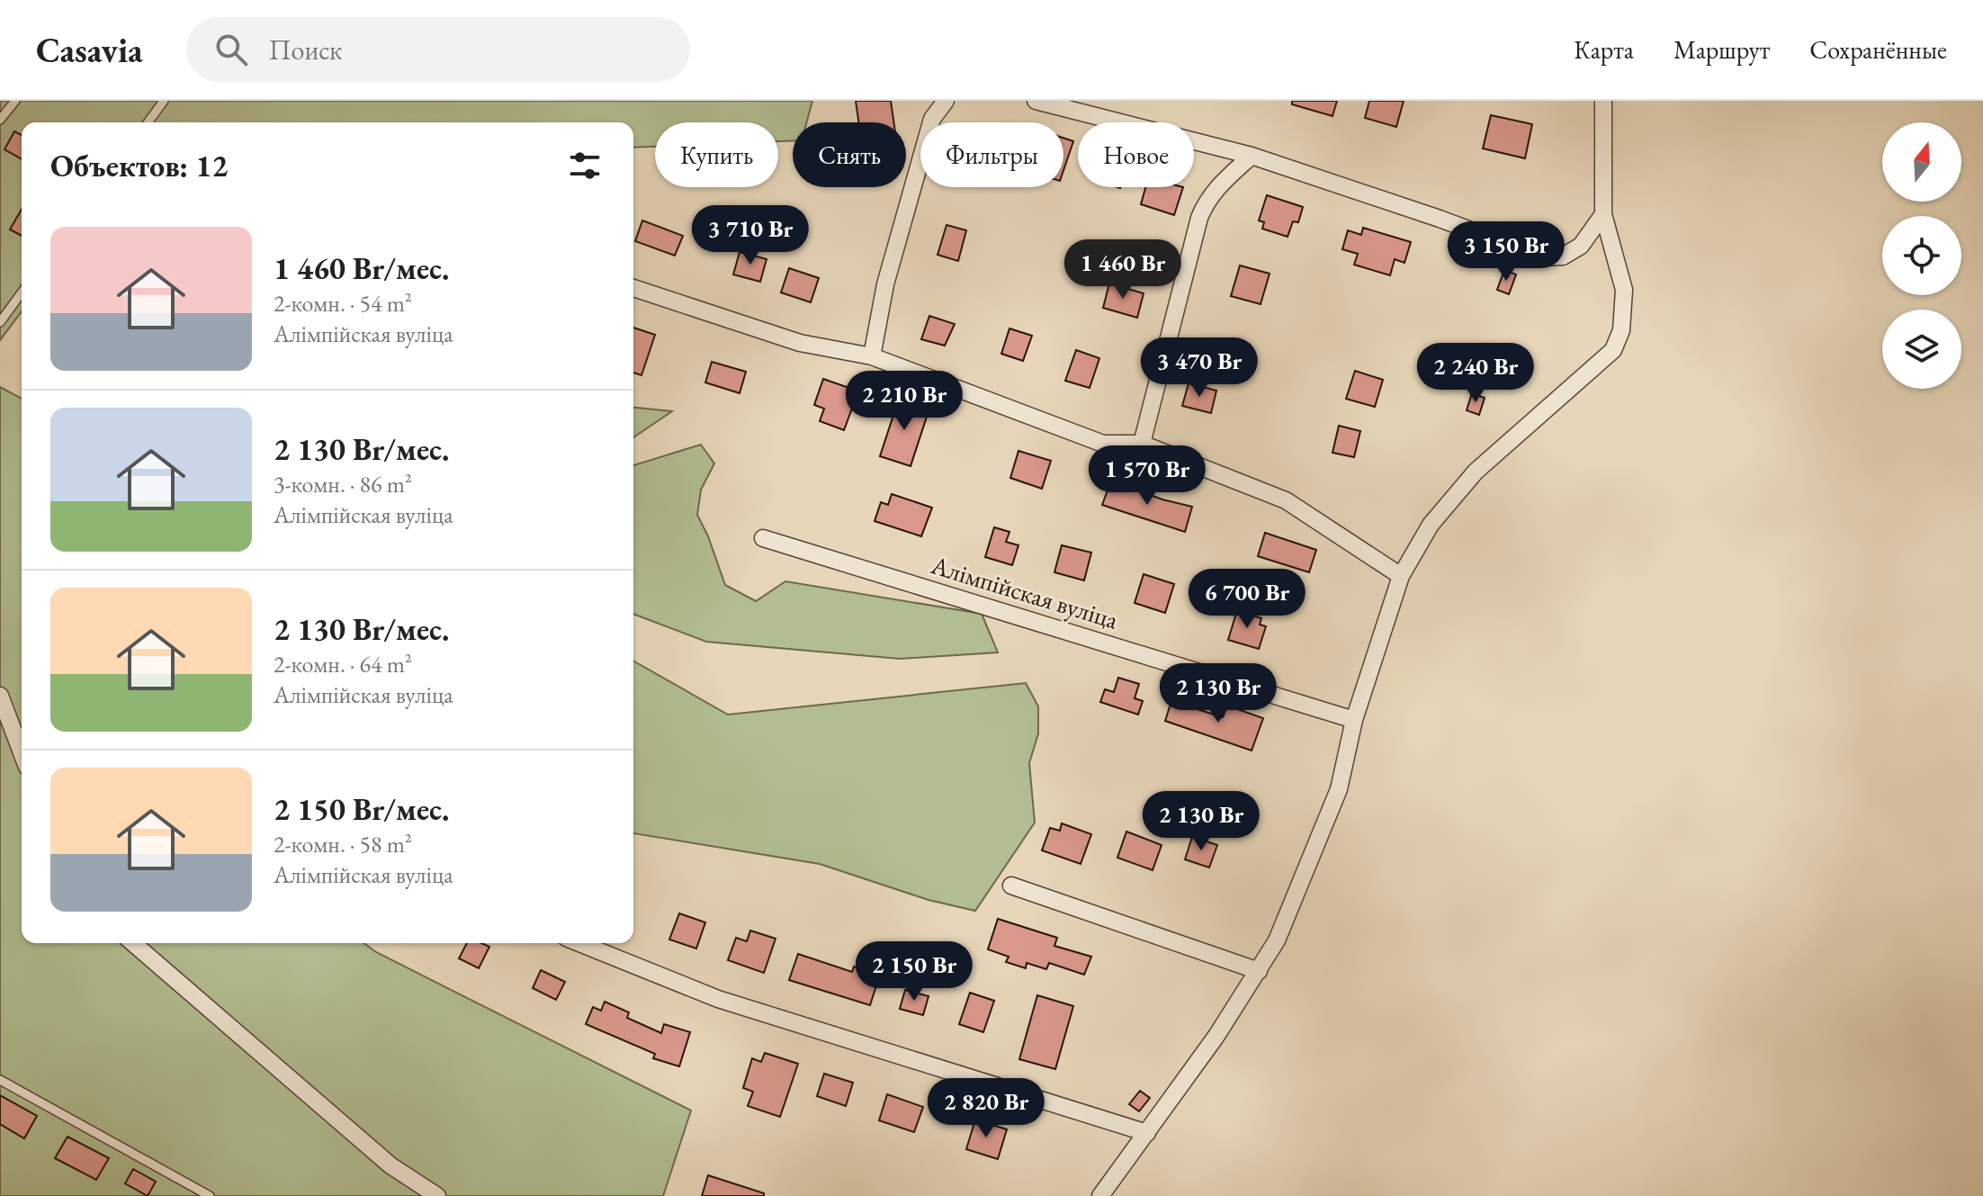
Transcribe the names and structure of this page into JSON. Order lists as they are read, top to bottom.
{
  "streets": {
    "street": ["Алімпійская вуліца"]
  },
  "north": "top",
  "page": {
    "header": "Casavia",
    "search": "Поиск",
    "nav": ["Карта", "Маршрут", "Сохранённые"],
    "chip": [
      "Купить",
      "Снять",
      "Фильтры",
      "Новое"
    ],
    "heading": "Объектов: 12",
    "price": [
      "3 710 Br",
      "3 150 Br",
      "1 460 Br",
      "3 470 Br",
      "2 240 Br",
      "2 210 Br",
      "1 570 Br",
      "6 700 Br",
      "2 130 Br",
      "2 130 Br",
      "2 150 Br",
      "2 820 Br"
    ],
    "list": [
      {
        "name": "1 460 Br/мес.",
        "note": "2-комн. · 54 m² · Алімпійская вуліца"
      },
      {
        "name": "2 130 Br/мес.",
        "note": "3-комн. · 86 m² · Алімпійская вуліца"
      },
      {
        "name": "2 130 Br/мес.",
        "note": "2-комн. · 64 m² · Алімпійская вуліца"
      },
      {
        "name": "2 150 Br/мес.",
        "note": "2-комн. · 58 m² · Алімпійская вуліца"
      }
    ]
  }
}
